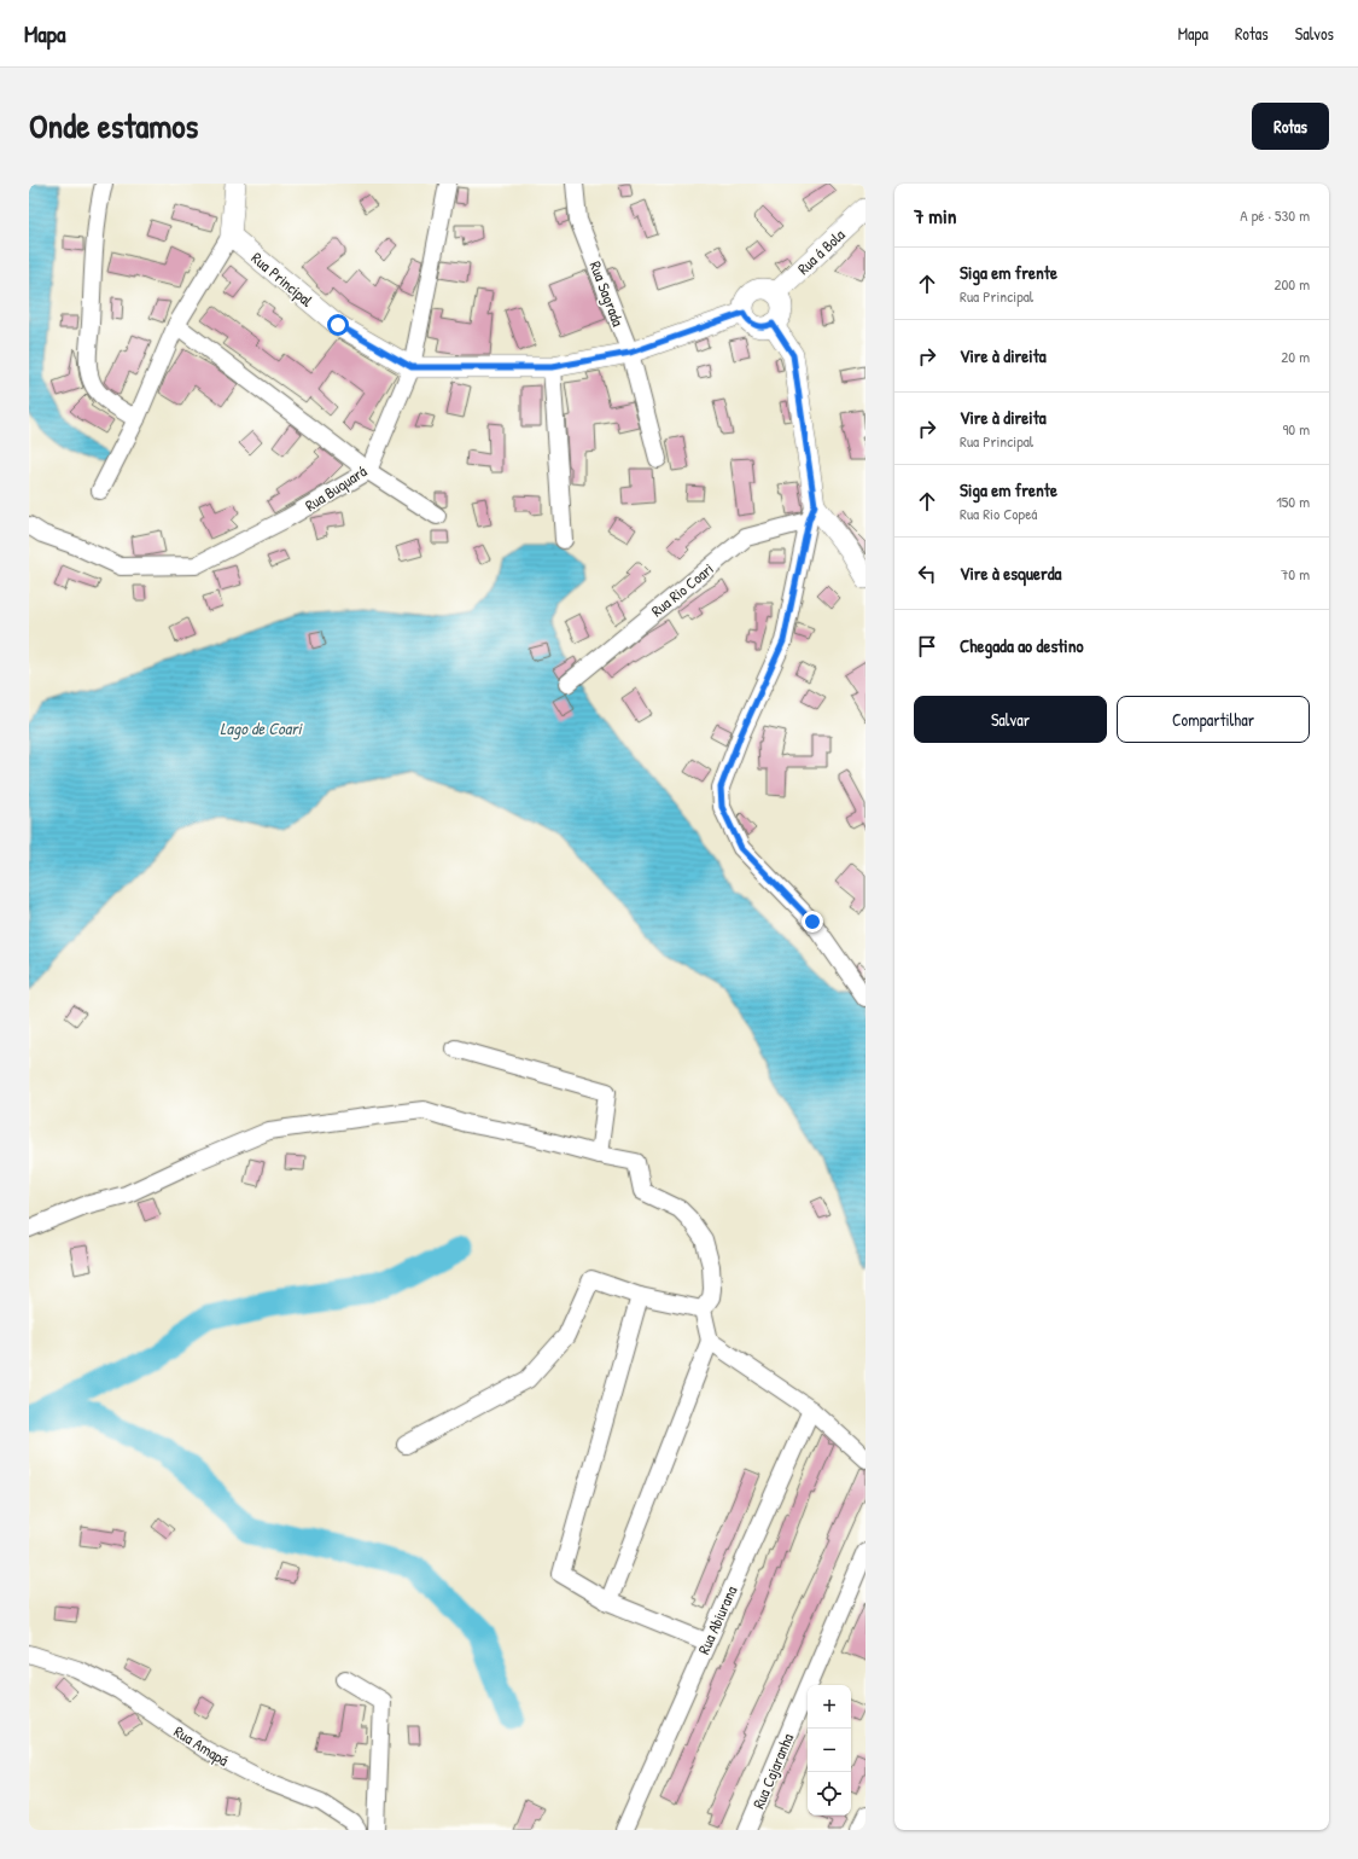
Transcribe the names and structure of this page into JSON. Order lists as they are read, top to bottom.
{
  "streets": {
    "street": [
      "Rua á Bola",
      "Rua Principal",
      "Rua Sagrada",
      "Rua Buquará",
      "Rua Rio Coari",
      "Rua Abiurana",
      "Rua Amapá",
      "Rua Cajaranha"
    ]
  },
  "crossings": [
    ["Rua á Bola", "Rua Principal"],
    ["Rua Principal", "Rua Sagrada"],
    ["Rua Principal", "Rua Buquará"]
  ],
  "water": ["Lago de Coari"],
  "page": {
    "header": "Mapa",
    "nav": ["Mapa", "Rotas", "Salvos"],
    "title": "Onde estamos",
    "buttons": [
      "Rotas",
      ["Salvar", "Compartilhar"]
    ],
    "heading": ["7 min", "A pé · 530 m"],
    "list": [
      ["Siga em frente", "Rua Principal", "200 m"],
      ["Vire à direita", "20 m"],
      ["Vire à direita", "Rua Principal", "90 m"],
      ["Siga em frente", "Rua Rio Copeá", "150 m"],
      ["Vire à esquerda", "70 m"],
      "Chegada ao destino"
    ],
    "map_buttons": ["+", "−"]
  }
}
